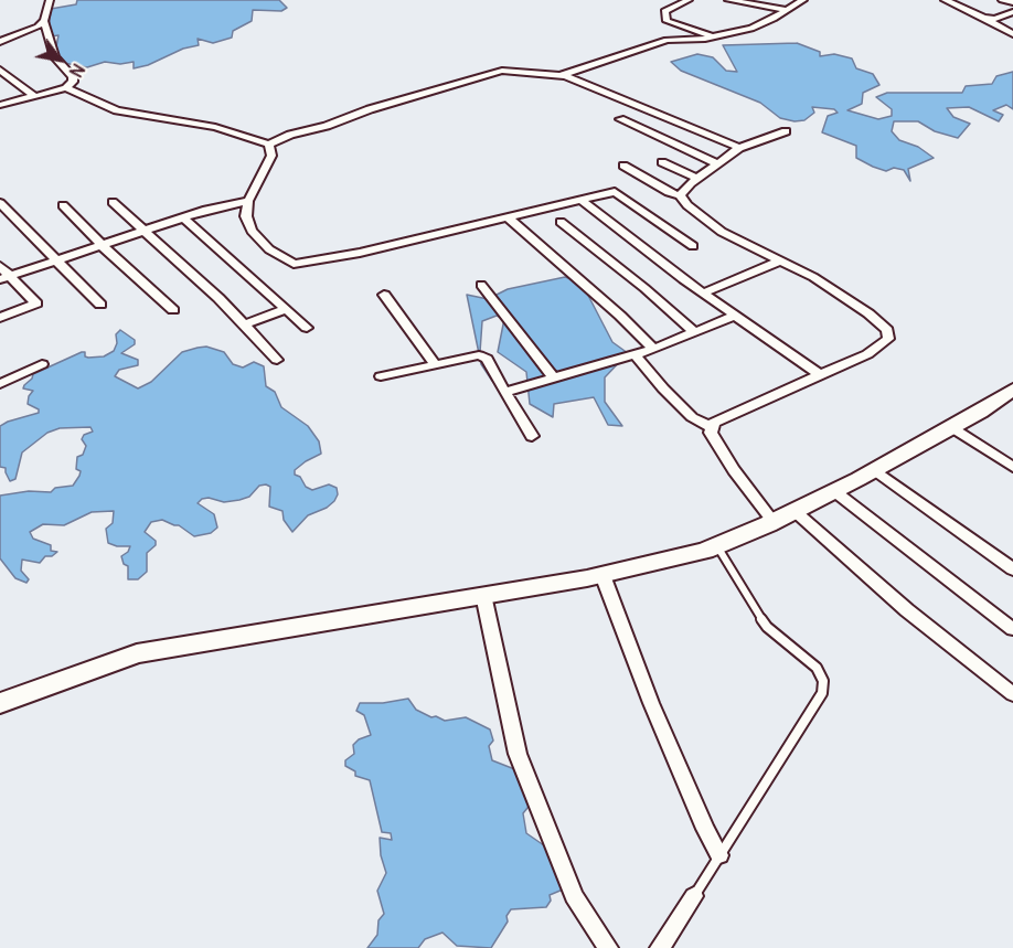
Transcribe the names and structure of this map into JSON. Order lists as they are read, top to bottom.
{
  "north": "bottom right"
}
